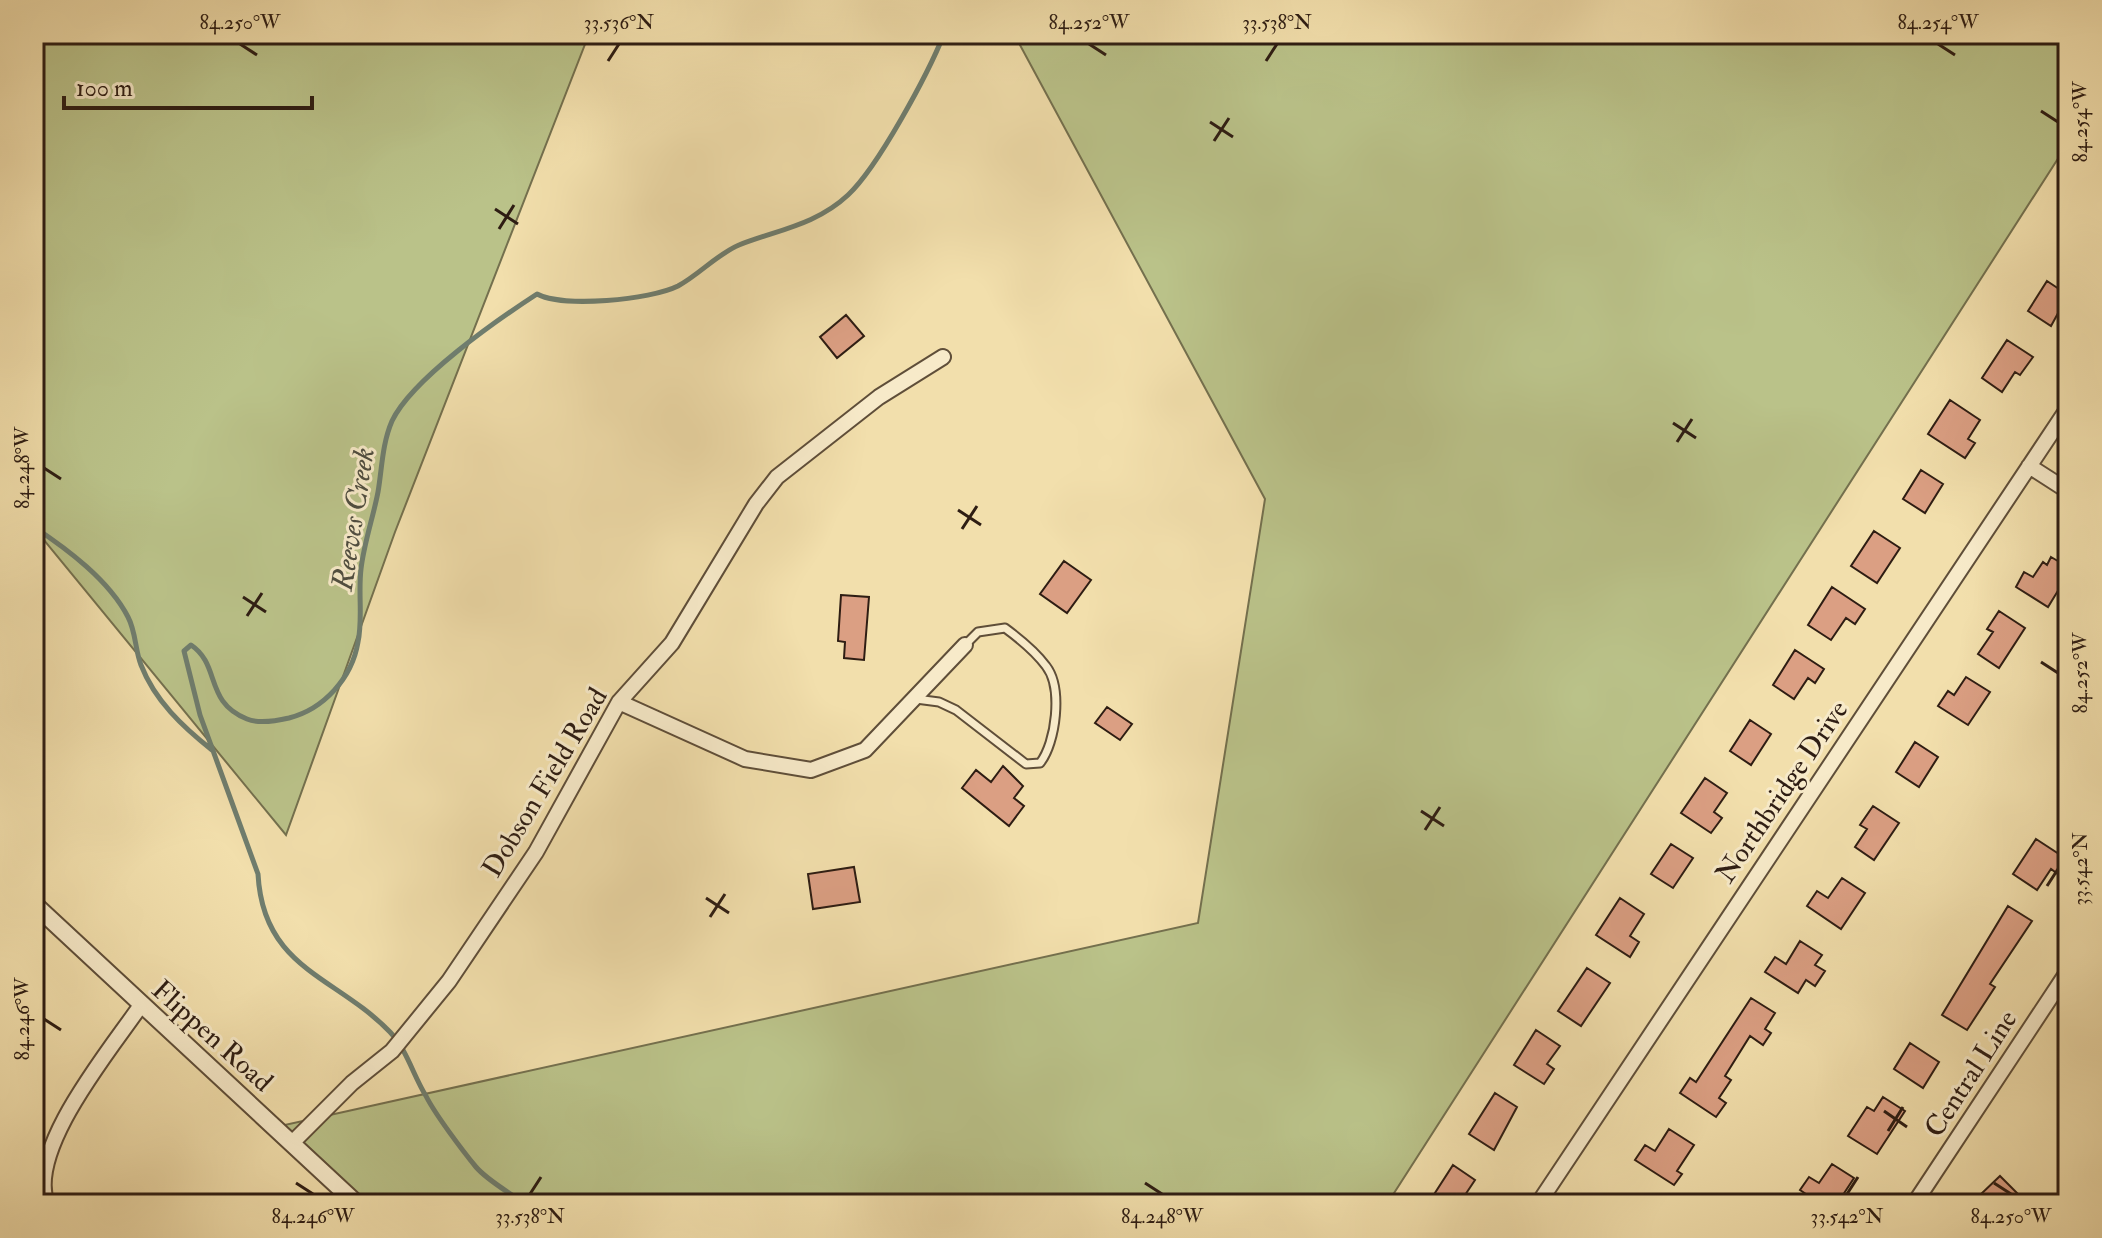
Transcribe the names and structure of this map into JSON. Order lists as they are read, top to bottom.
{
  "streets": {
    "street": [
      "Dobson Field Road",
      "Northbridge Drive",
      "Flippen Road",
      "Central Line"
    ]
  },
  "crossings": [
    ["Dobson Field Road", "Flippen Road"]
  ],
  "water": ["Reeves Creek"],
  "scale_bar": "100 m",
  "coordinates": [
    "84.250°W",
    "33.536°N",
    "84.252°W",
    "33.538°N",
    "84.254°W",
    "84.248°W",
    "33.542°N",
    "84.246°W"
  ]
}
